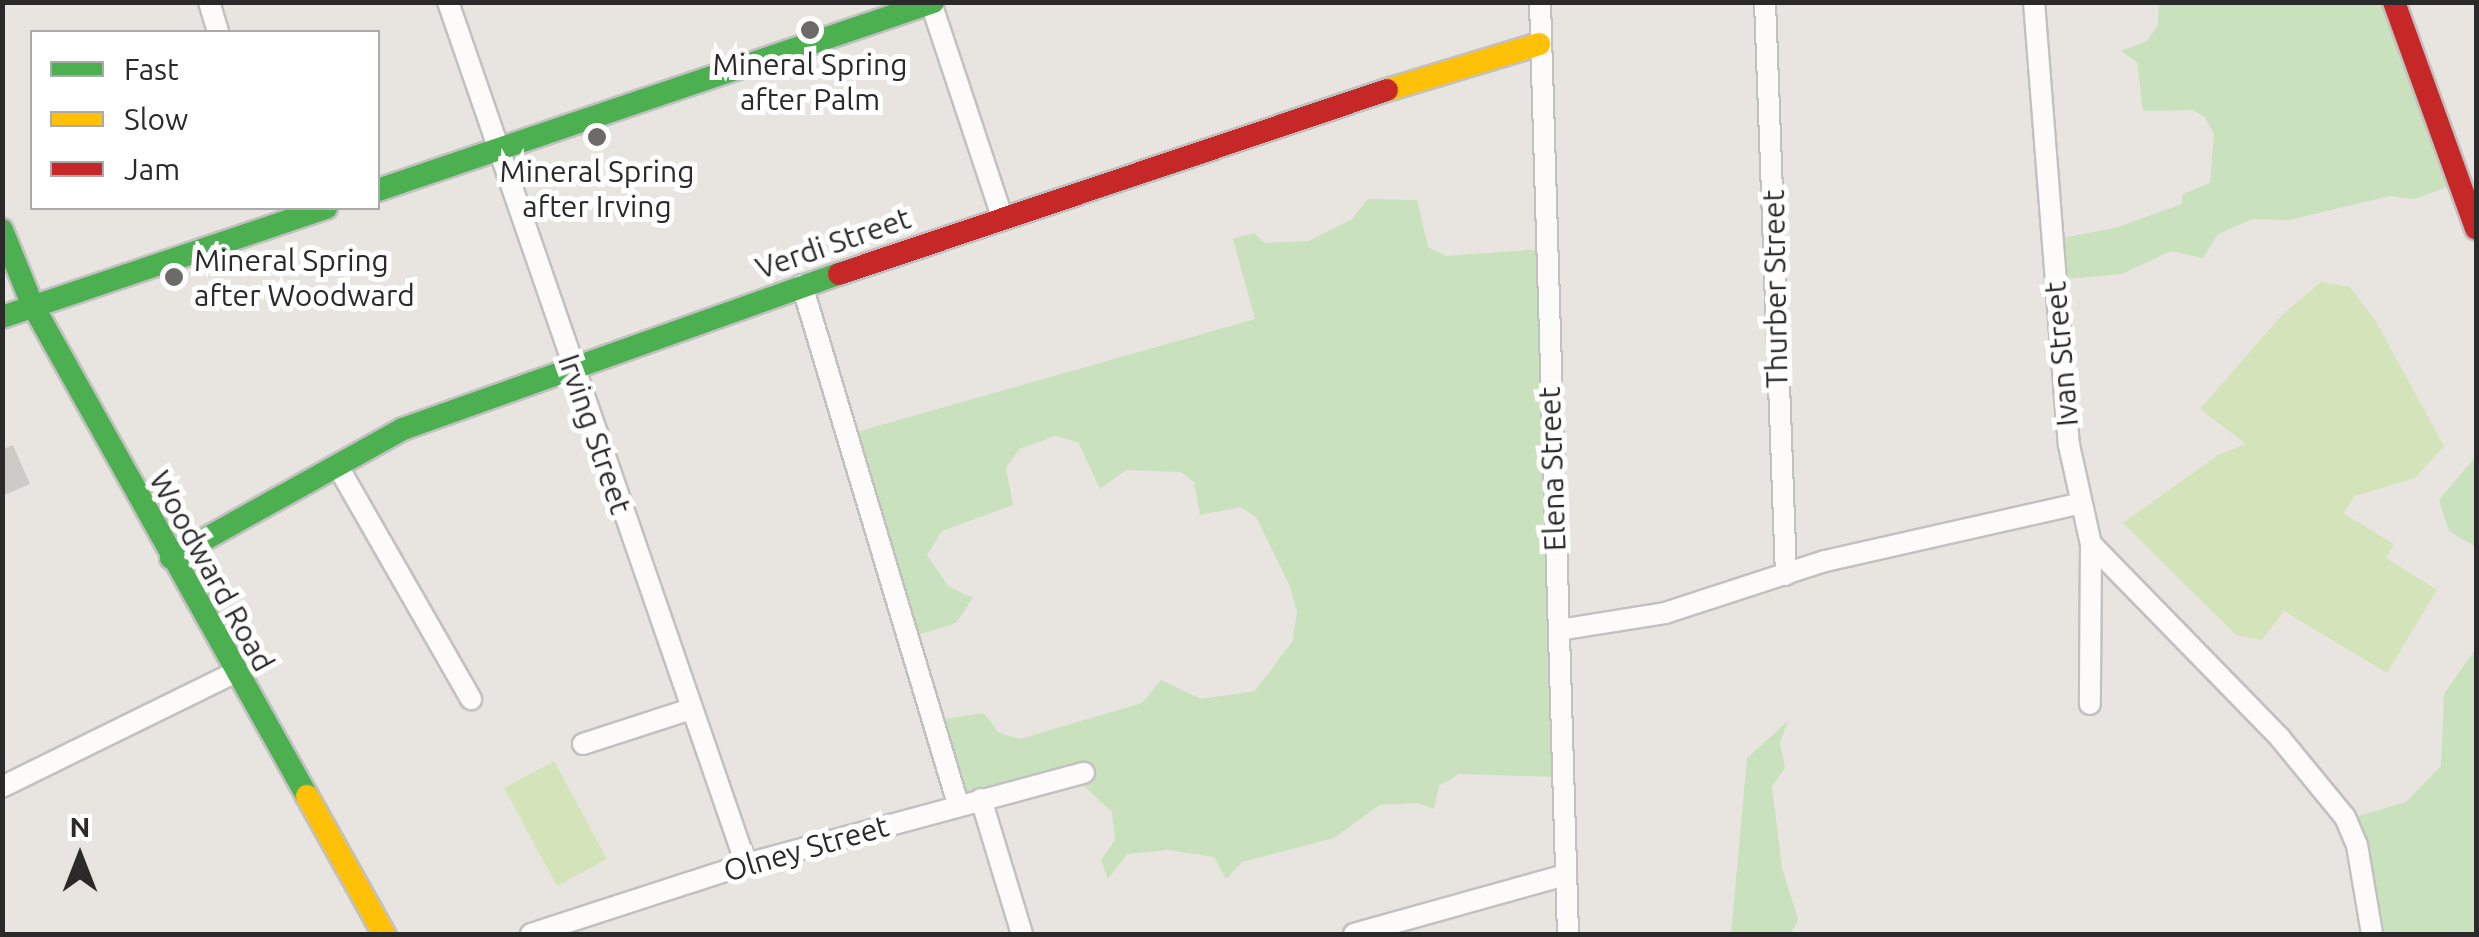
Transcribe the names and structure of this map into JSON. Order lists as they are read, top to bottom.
{
  "streets": {
    "main road": ["Verdi Street", "Woodward Road"],
    "street": [
      "Thurber Street",
      "Ivan Street",
      "Irving Street",
      "Elena Street",
      "Olney Street"
    ]
  },
  "crossings": [
    ["Verdi Street", "Irving Street"],
    ["Verdi Street", "Elena Street"],
    ["Verdi Street", "Woodward Road"],
    ["Irving Street", "Olney Street"]
  ],
  "places": ["Mineral Spring after Palm", "Mineral Spring after Irving", "Mineral Spring after Woodward"],
  "legend": ["Fast", "Slow", "Jam"],
  "north": "top"
}
